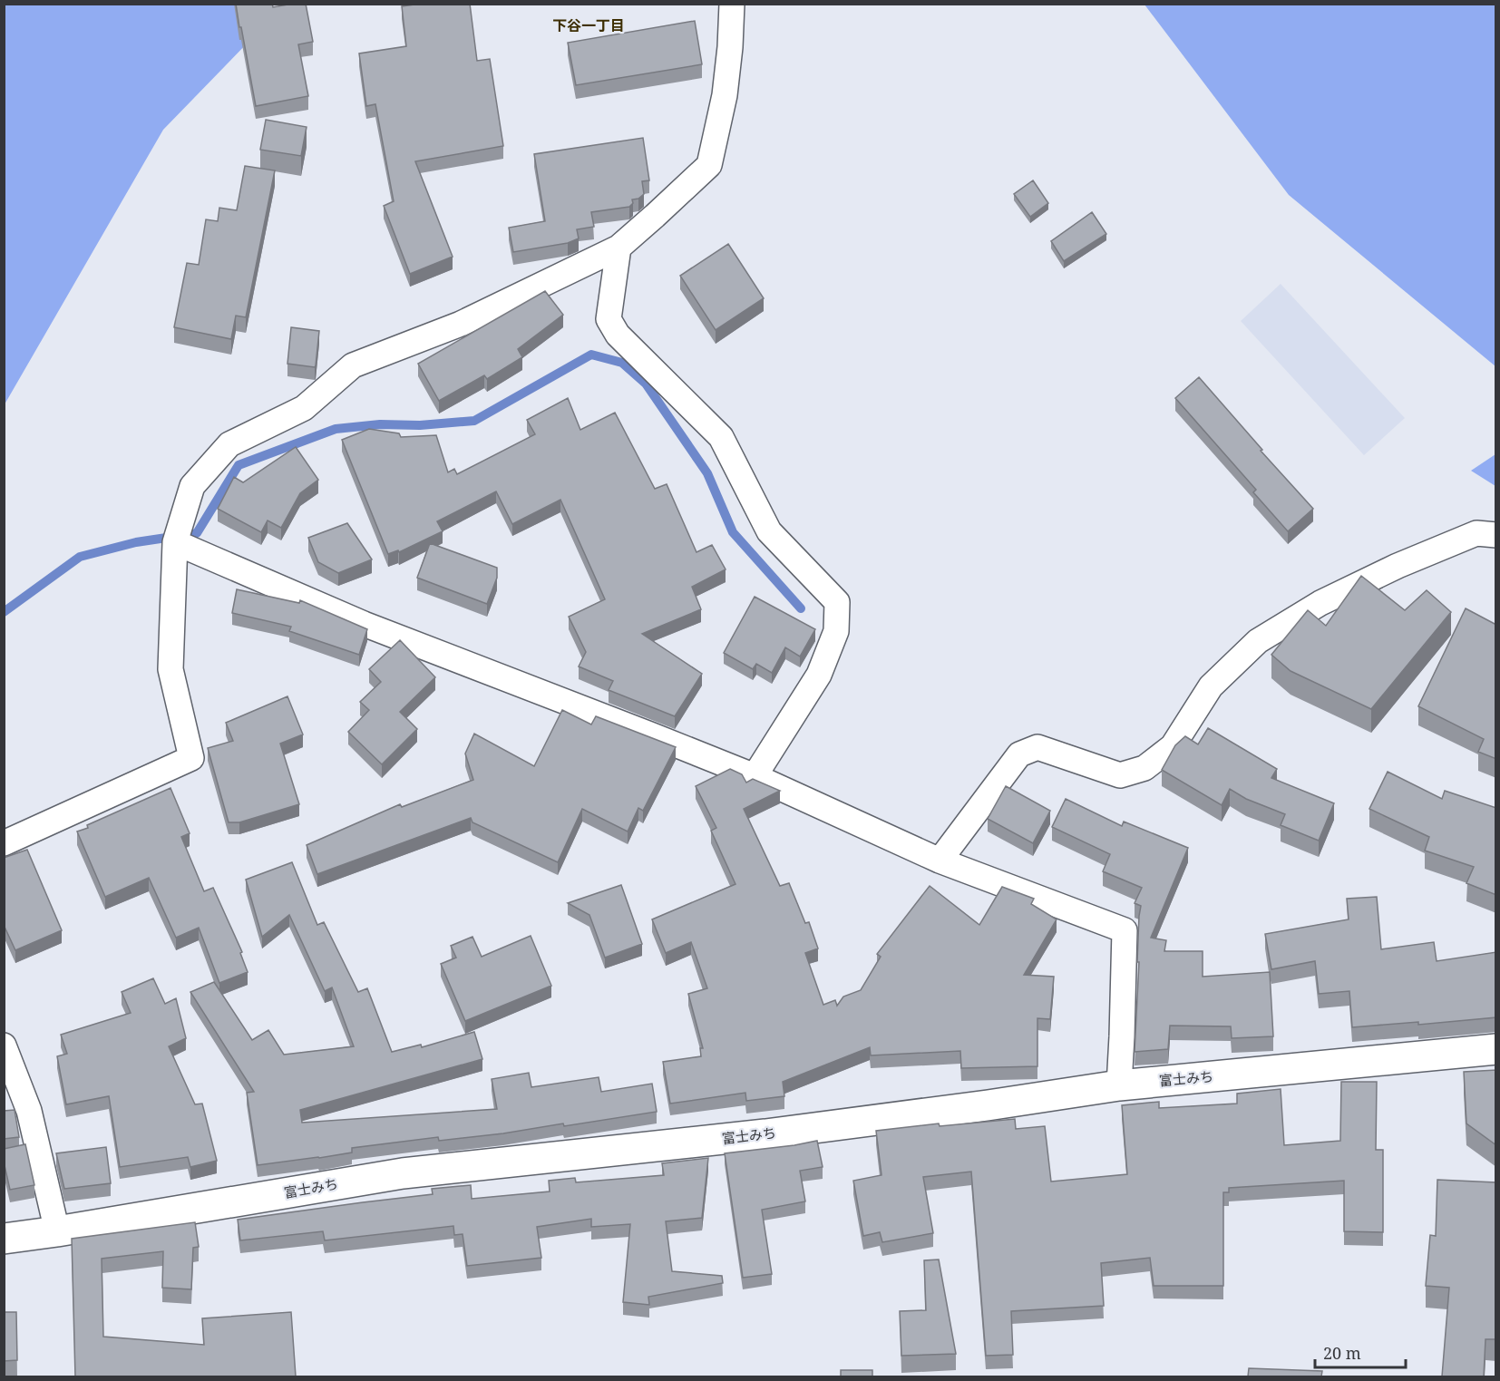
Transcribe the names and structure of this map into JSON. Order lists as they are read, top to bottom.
{
  "streets": {
    "highway": ["富士みち"]
  },
  "districts": ["下谷一丁目"],
  "scale_bar": "20 m"
}
